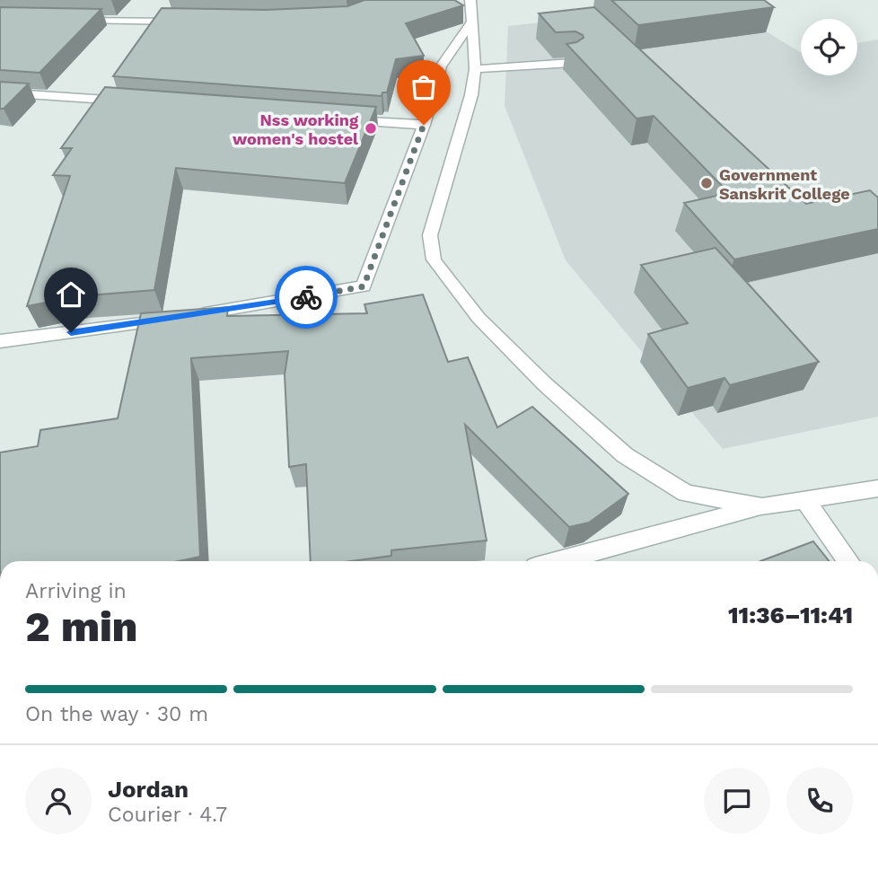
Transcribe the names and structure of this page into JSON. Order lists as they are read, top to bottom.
{
  "places": ["Nss working women's hostel", "Government Sanskrit College"],
  "page": {
    "heading": ["2 min", "Arriving in", "11:36–11:41"],
    "panel": ["Jordan", "Courier · 4.7"],
    "bar": "On the way · 30 m"
  }
}
